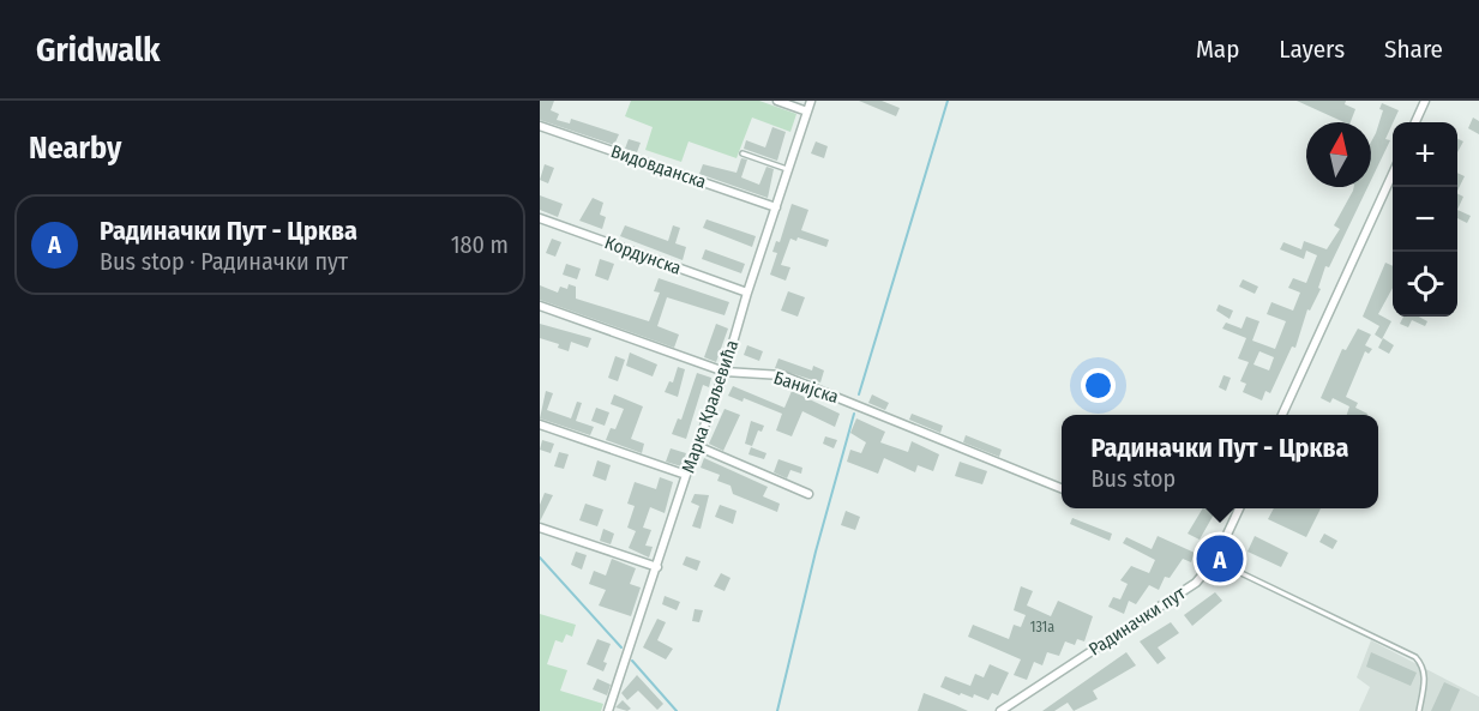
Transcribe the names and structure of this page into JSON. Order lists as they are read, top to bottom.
{
  "streets": {
    "street": [
      "Видовданска",
      "Кордунска",
      "Банијска",
      "Марка Краљевића",
      "Радиначки пут"
    ]
  },
  "crossings": [
    ["Видовданска", "Марка Краљевића"],
    ["Кордунска", "Марка Краљевића"],
    ["Банијска", "Марка Краљевића"]
  ],
  "house_numbers": ["131a"],
  "north": "top",
  "page": {
    "header": "Gridwalk",
    "nav": ["Map", "Layers", "Share"],
    "heading": "Nearby",
    "map_buttons": ["+", "−"],
    "list": [
      {
        "mark": "A",
        "name": "Радиначки Пут - Црква",
        "note": "Bus stop · Радиначки пут",
        "value": "180 m"
      }
    ],
    "popup": ["Радиначки Пут - Црква", "Bus stop"],
    "pins": "A"
  }
}
